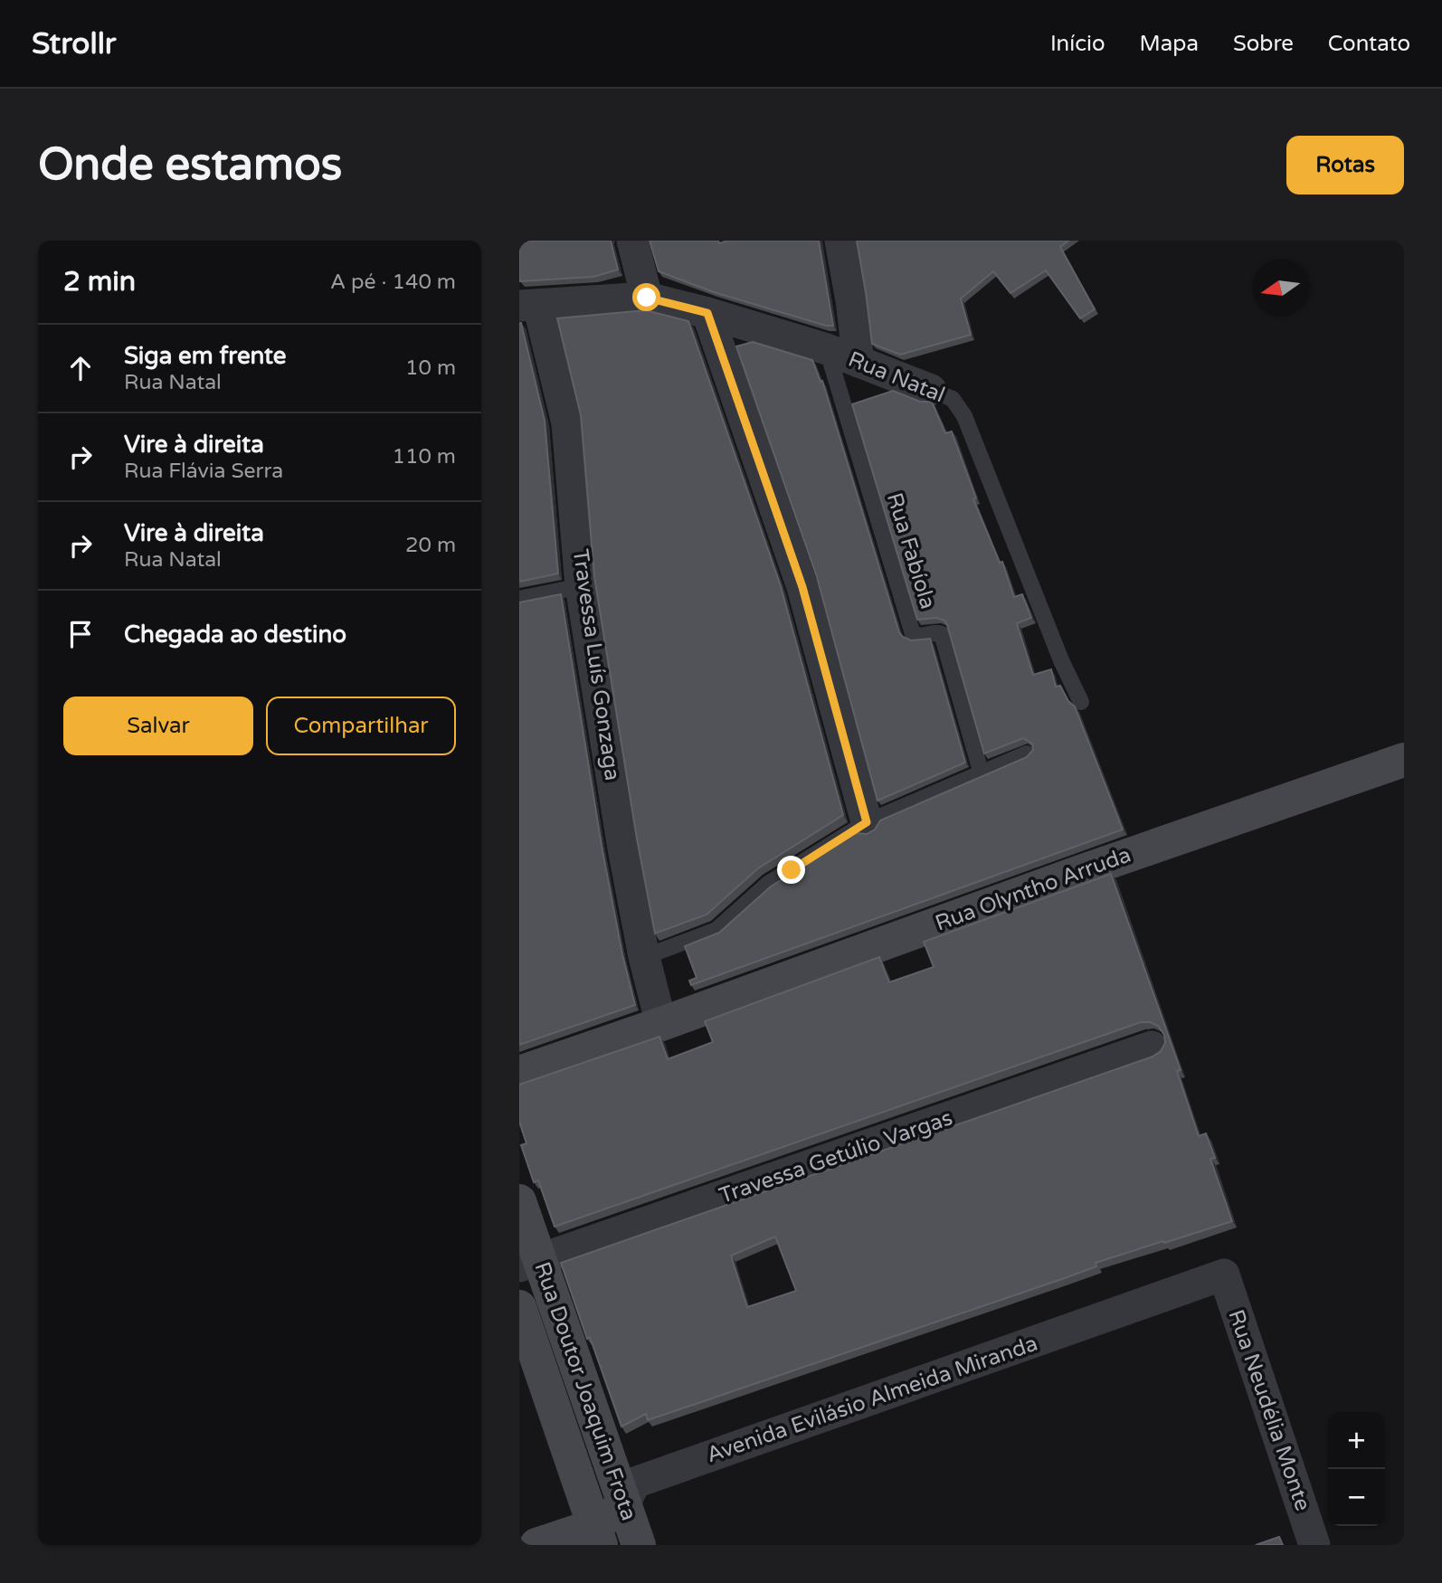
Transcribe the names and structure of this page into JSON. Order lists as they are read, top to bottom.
{
  "streets": {
    "street": [
      "Rua Natal",
      "Travessa Luís Gonzaga",
      "Rua Olyntho Arruda",
      "Travessa Getúlio Vargas",
      "Rua Doutor Joaquim Frota",
      "Avenida Evilásio Almeida Miranda",
      "Rua Neudélia Monte"
    ],
    "lane": ["Rua Fabíola"]
  },
  "crossings": [
    ["Rua Natal", "Rua Fabíola"],
    ["Rua Natal", "Travessa Luís Gonzaga"],
    ["Travessa Luís Gonzaga", "Rua Olyntho Arruda"],
    ["Travessa Getúlio Vargas", "Rua Doutor Joaquim Frota"],
    ["Rua Doutor Joaquim Frota", "Avenida Evilásio Almeida Miranda"],
    ["Avenida Evilásio Almeida Miranda", "Rua Neudélia Monte"]
  ],
  "north": "left",
  "page": {
    "header": "Strollr",
    "nav": [
      "Início",
      "Mapa",
      "Sobre",
      "Contato"
    ],
    "buttons": [
      "Rotas",
      ["Salvar", "Compartilhar"]
    ],
    "title": "Onde estamos",
    "heading": ["2 min", "A pé · 140 m"],
    "list": [
      ["Siga em frente", "Rua Natal", "10 m"],
      ["Vire à direita", "Rua Flávia Serra", "110 m"],
      ["Vire à direita", "Rua Natal", "20 m"],
      "Chegada ao destino"
    ],
    "map_buttons": ["+", "−"]
  }
}
